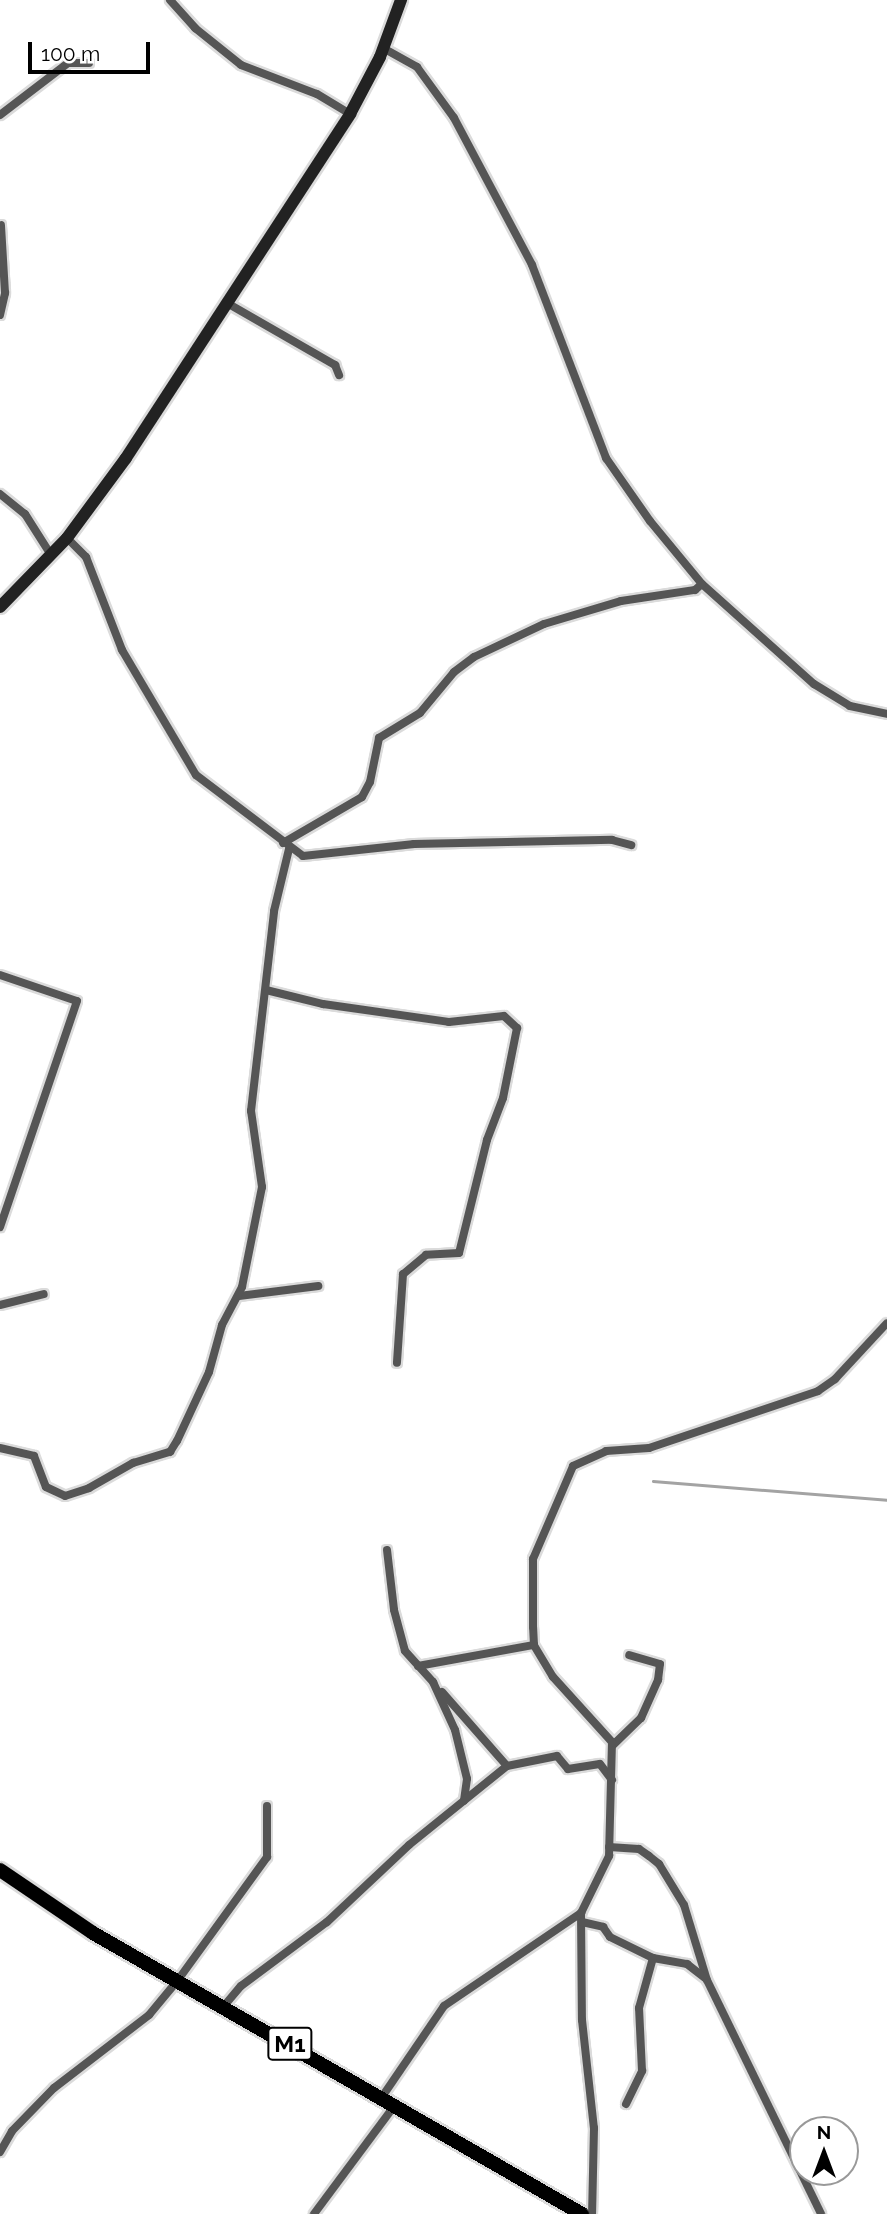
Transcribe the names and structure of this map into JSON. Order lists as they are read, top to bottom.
{
  "streets": {
    "highway": ["M1"]
  },
  "scale_bar": "100 m",
  "north": "top"
}
